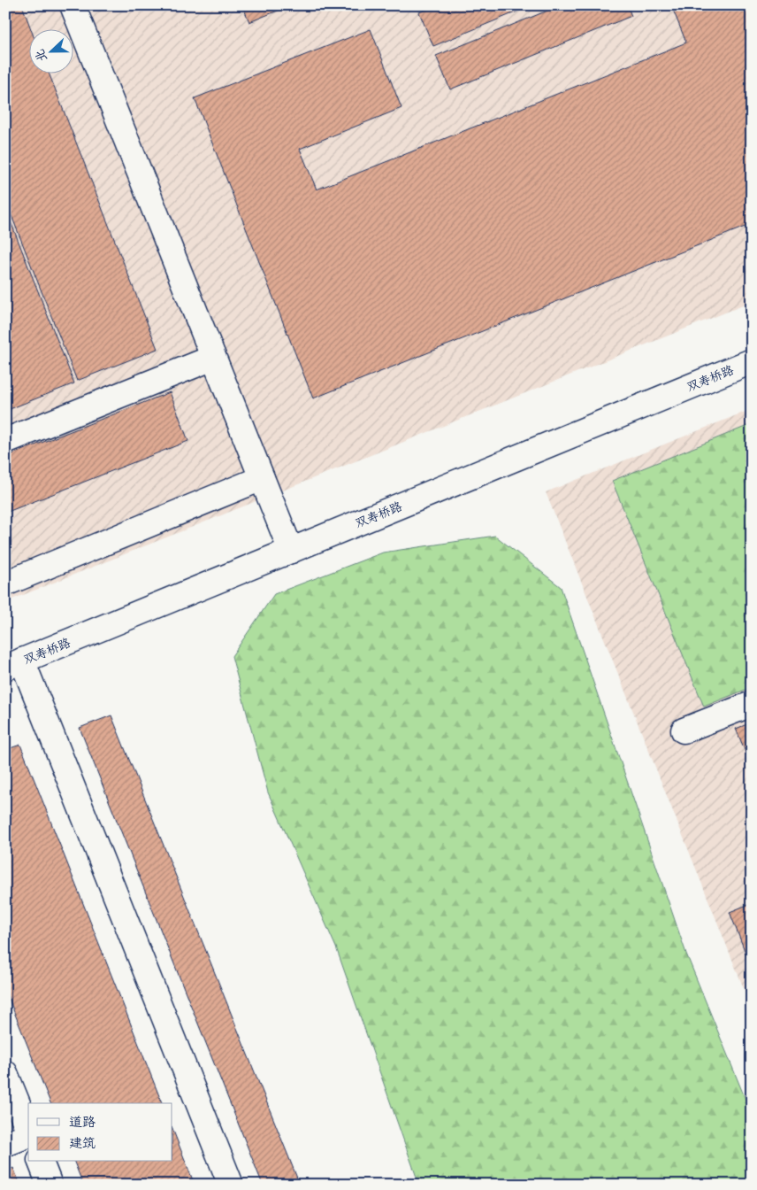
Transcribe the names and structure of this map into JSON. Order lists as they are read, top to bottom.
{
  "streets": {
    "street": ["双寿桥路"]
  },
  "legend": ["道路", "建筑"],
  "north": "left"
}
